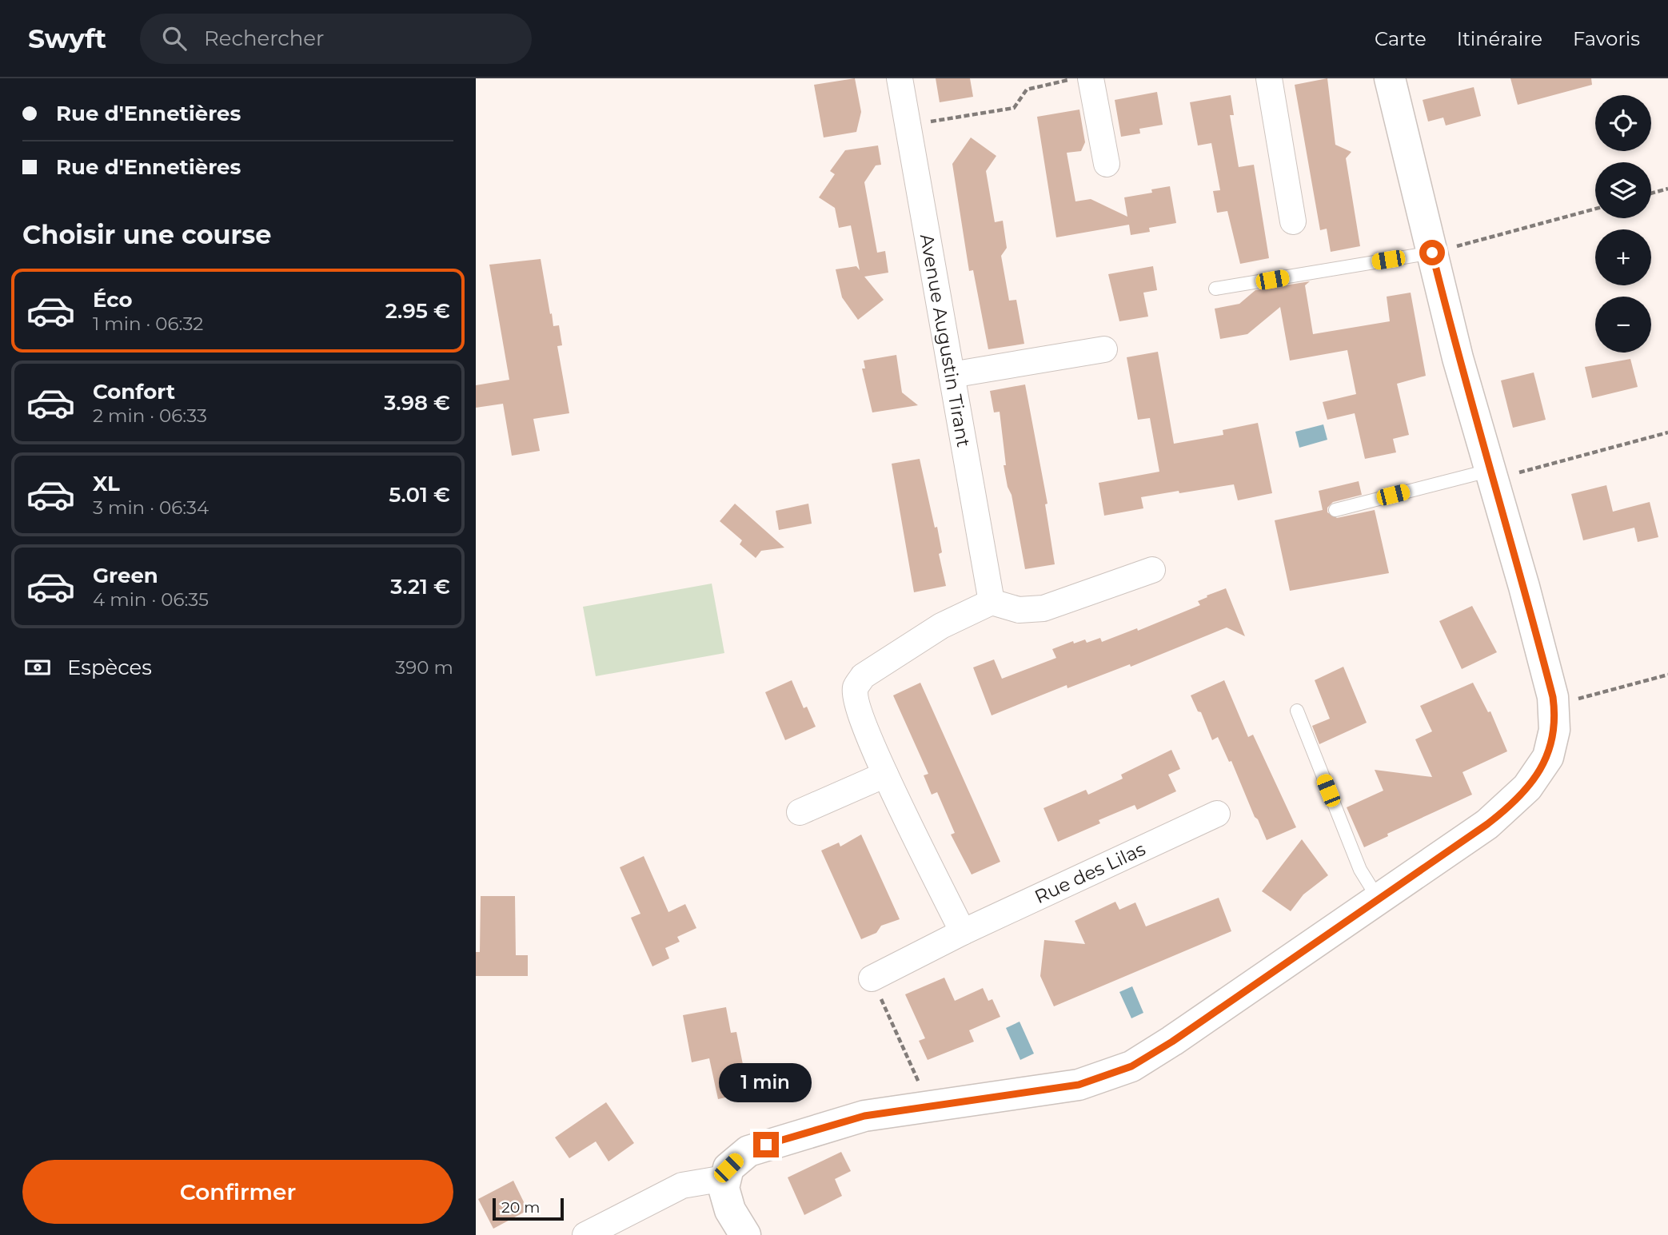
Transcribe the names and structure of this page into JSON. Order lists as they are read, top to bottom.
{
  "streets": {
    "street": ["Avenue Augustin Tirant", "Rue des Lilas"]
  },
  "scale_bar": "20 m",
  "page": {
    "header": "Swyft",
    "search": "Rechercher",
    "nav": ["Carte", "Itinéraire", "Favoris"],
    "banner": ["Rue d'Ennetières", "Rue d'Ennetières"],
    "map_buttons": ["+", "−"],
    "heading": "Choisir une course",
    "list": [
      {
        "name": "Éco",
        "note": "1 min · 06:32",
        "value": "2.95 €"
      },
      {
        "name": "Confort",
        "note": "2 min · 06:33",
        "value": "3.98 €"
      },
      {
        "name": "XL",
        "note": "3 min · 06:34",
        "value": "5.01 €"
      },
      {
        "name": "Green",
        "note": "4 min · 06:35",
        "value": "3.21 €"
      }
    ],
    "pay": ["Espèces", "390 m"],
    "bubble": "1 min",
    "buttons": "Confirmer",
    "scale": "20 m"
  }
}
